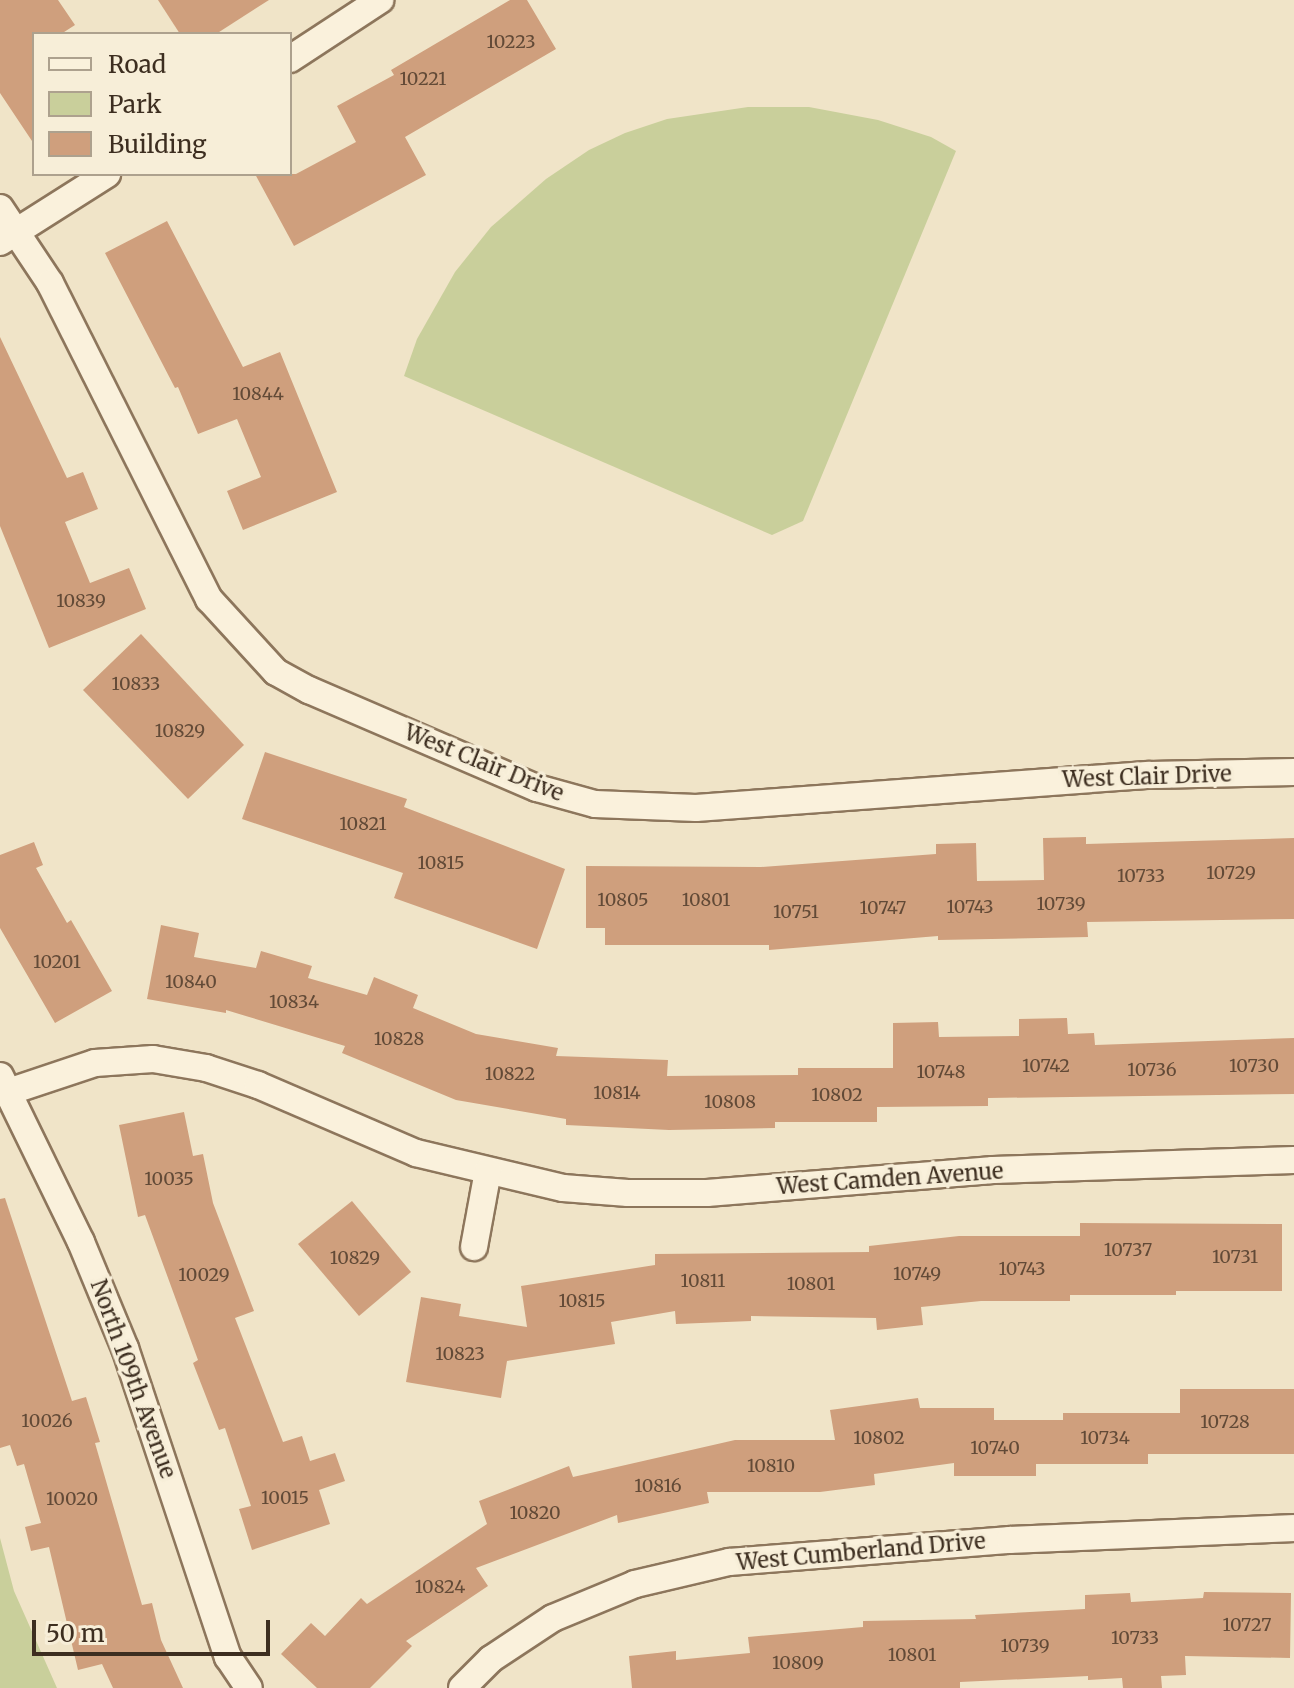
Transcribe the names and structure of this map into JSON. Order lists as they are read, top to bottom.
{
  "streets": {
    "street": [
      "West Clair Drive",
      "West Camden Avenue",
      "North 109th Avenue",
      "West Cumberland Drive"
    ]
  },
  "crossings": [
    ["West Camden Avenue", "North 109th Avenue"]
  ],
  "house_numbers": [
    "10223",
    "10221",
    "10844",
    "10839",
    "10833",
    "10829",
    "10821",
    "10815",
    "10729",
    "10733",
    "10805",
    "10801",
    "10739",
    "10743",
    "10747",
    "10751",
    "10201",
    "10840",
    "10834",
    "10828",
    "10742",
    "10730",
    "10736",
    "10748",
    "10822",
    "10814",
    "10802",
    "10808",
    "10035",
    "10737",
    "10731",
    "10829",
    "10743",
    "10749",
    "10029",
    "10811",
    "10801",
    "10815",
    "10823",
    "10026",
    "10728",
    "10802",
    "10734",
    "10740",
    "10810",
    "10816",
    "10015",
    "10020",
    "10820",
    "10824",
    "10727",
    "10733",
    "10739",
    "10801",
    "10809"
  ],
  "legend": ["Road", "Park", "Building"],
  "scale_bar": "50 m"
}
